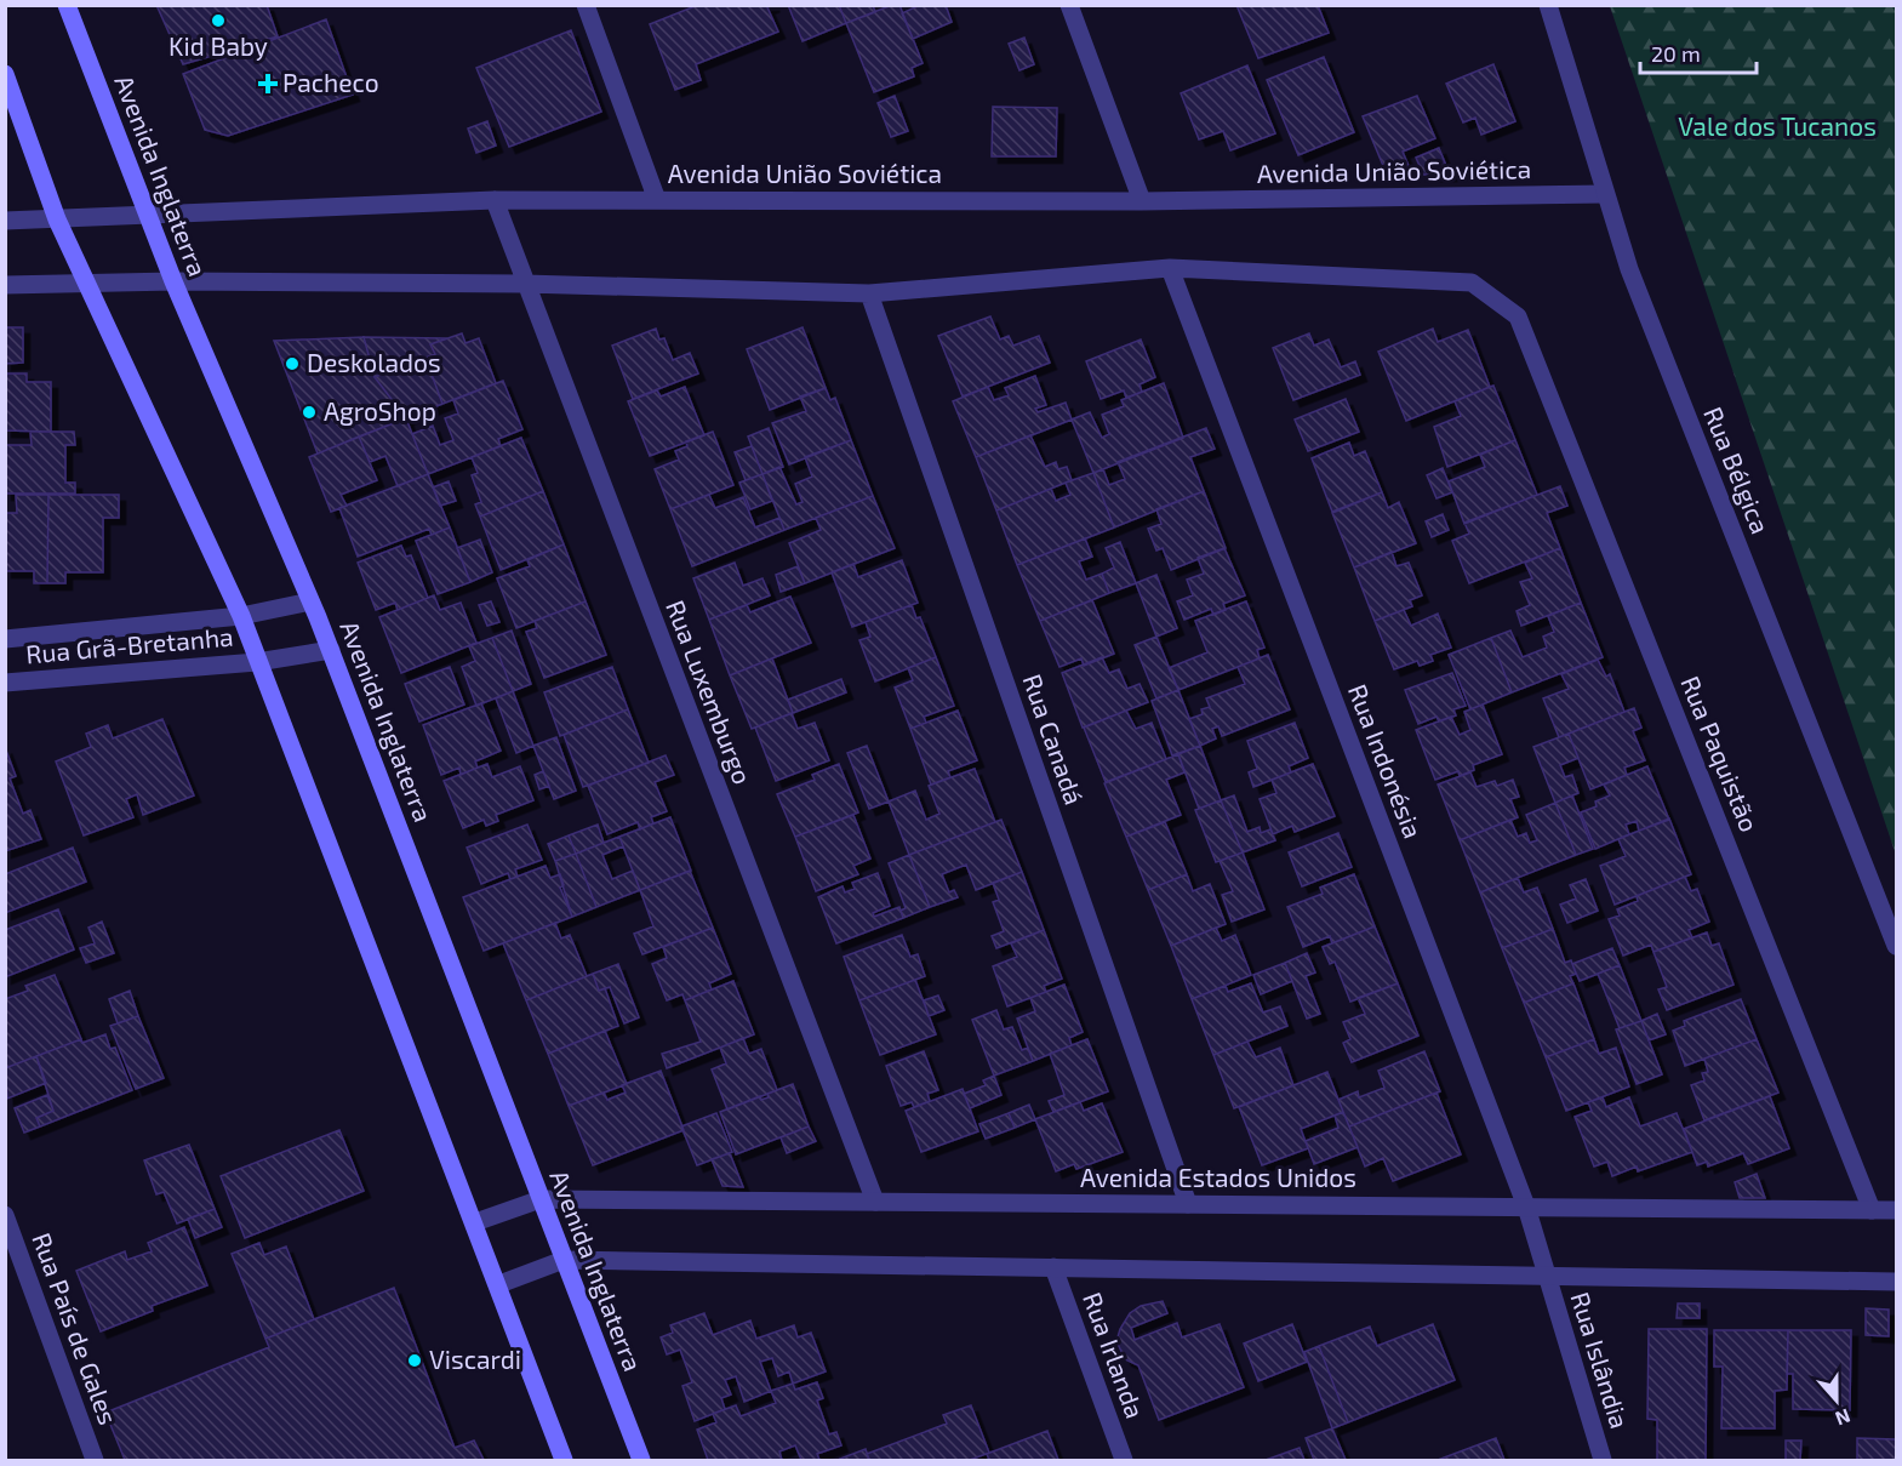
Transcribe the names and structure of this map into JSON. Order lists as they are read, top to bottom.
{
  "streets": {
    "main road": ["Avenida Inglaterra"],
    "street": [
      "Avenida União Soviética",
      "Rua Bélgica",
      "Rua Grã-Bretanha",
      "Rua Luxemburgo",
      "Rua Canadá",
      "Rua Paquistão",
      "Rua Indonésia",
      "Avenida Estados Unidos",
      "Rua País de Gales",
      "Rua Irlanda",
      "Rua Islândia"
    ]
  },
  "crossings": [
    ["Avenida União Soviética", "Avenida Inglaterra"],
    ["Avenida União Soviética", "Rua Bélgica"],
    ["Avenida União Soviética", "Rua Luxemburgo"],
    ["Avenida Inglaterra", "Rua Grã-Bretanha"],
    ["Avenida Inglaterra", "Avenida Estados Unidos"],
    ["Rua Luxemburgo", "Avenida Estados Unidos"],
    ["Rua Canadá", "Avenida Estados Unidos"],
    ["Rua Paquistão", "Rua Indonésia"],
    ["Rua Paquistão", "Avenida Estados Unidos"],
    ["Rua Indonésia", "Avenida Estados Unidos"],
    ["Rua Indonésia", "Rua Islândia"]
  ],
  "parks": ["Vale dos Tucanos"],
  "places": {
    "other": [
      "Kid Baby",
      "Deskolados",
      "AgroShop",
      "Viscardi"
    ],
    "health": ["Pacheco"]
  },
  "scale_bar": "20 m",
  "north": "bottom"
}
